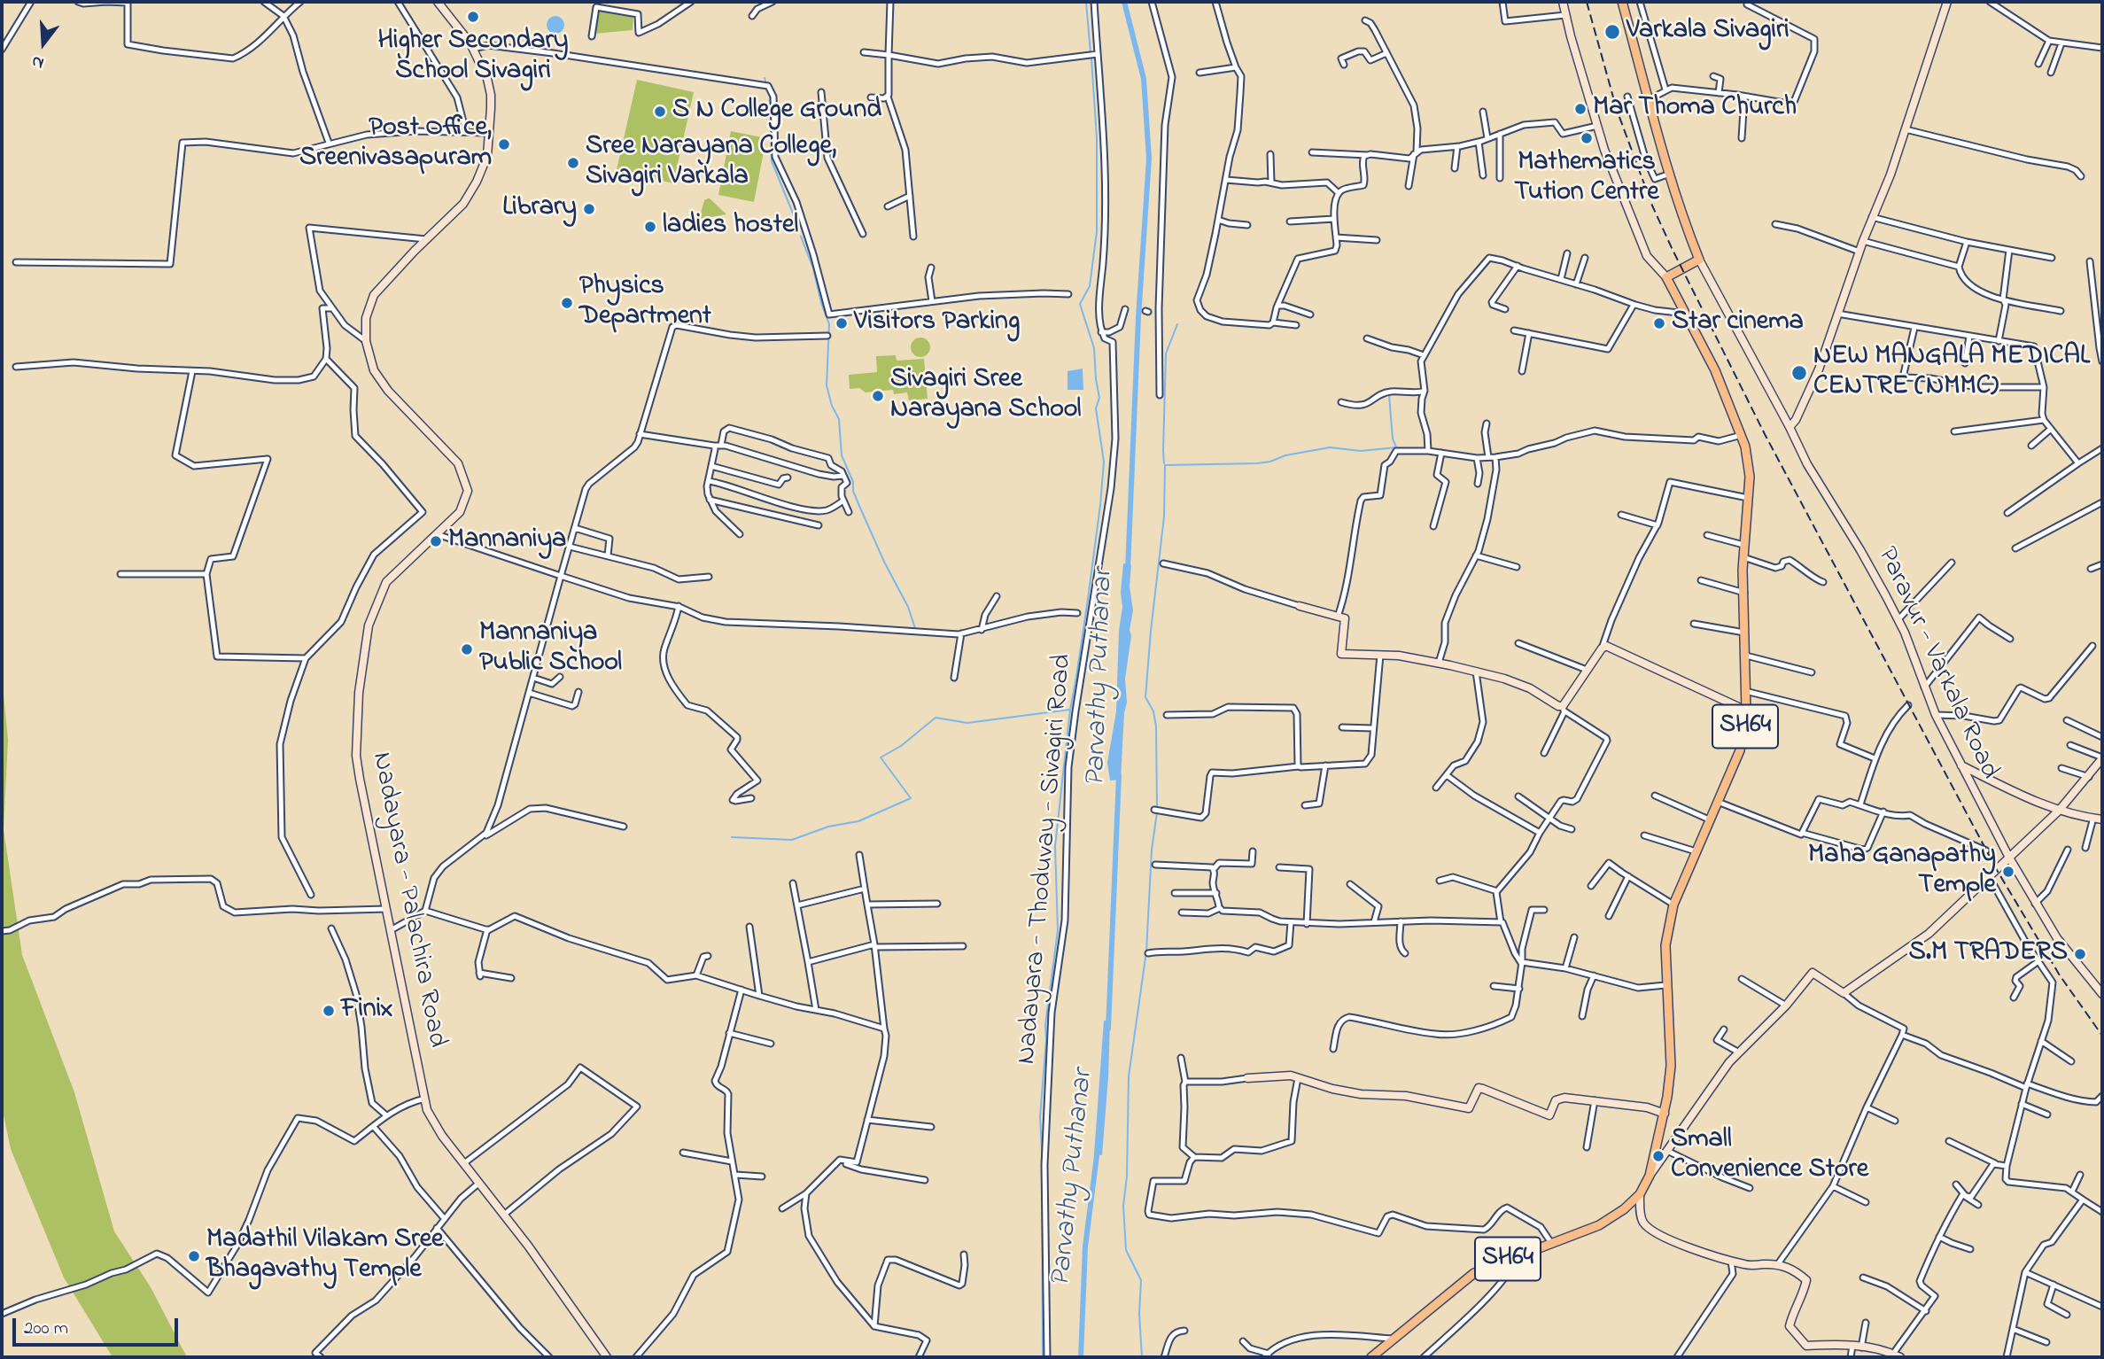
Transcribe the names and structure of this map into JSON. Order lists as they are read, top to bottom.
{
  "streets": {
    "main road": ["Paravur - Varkala Road", "SH64", "Nadayara - Palachira Road"],
    "street": ["Nadayara - Thoduvay - Sivagiri Road"]
  },
  "water": ["Parvathy Puthanar"],
  "places": [
    "Higher Secondary School Sivagiri",
    "Varkala Sivagiri",
    "Mar Thoma Church",
    "S N College Ground",
    "Mathematics Tution Centre",
    "Post Office, Sreenivasapuram",
    "Sree Narayana College, Sivagiri Varkala",
    "Library",
    "ladies hostel",
    "Physics Department",
    "Visitors Parking",
    "Star cinema",
    "NEW MANGALA MEDICAL CENTRE (NMMC)",
    "Sivagiri Sree Narayana School",
    "Mannaniya",
    "Mannaniya Public School",
    "Maha Ganapathy Temple",
    "S.M TRADERS",
    "Finix",
    "Small Convenience Store",
    "Madathil Vilakam Sree Bhagavathy Temple"
  ],
  "scale_bar": "200 m",
  "north": "bottom"
}
